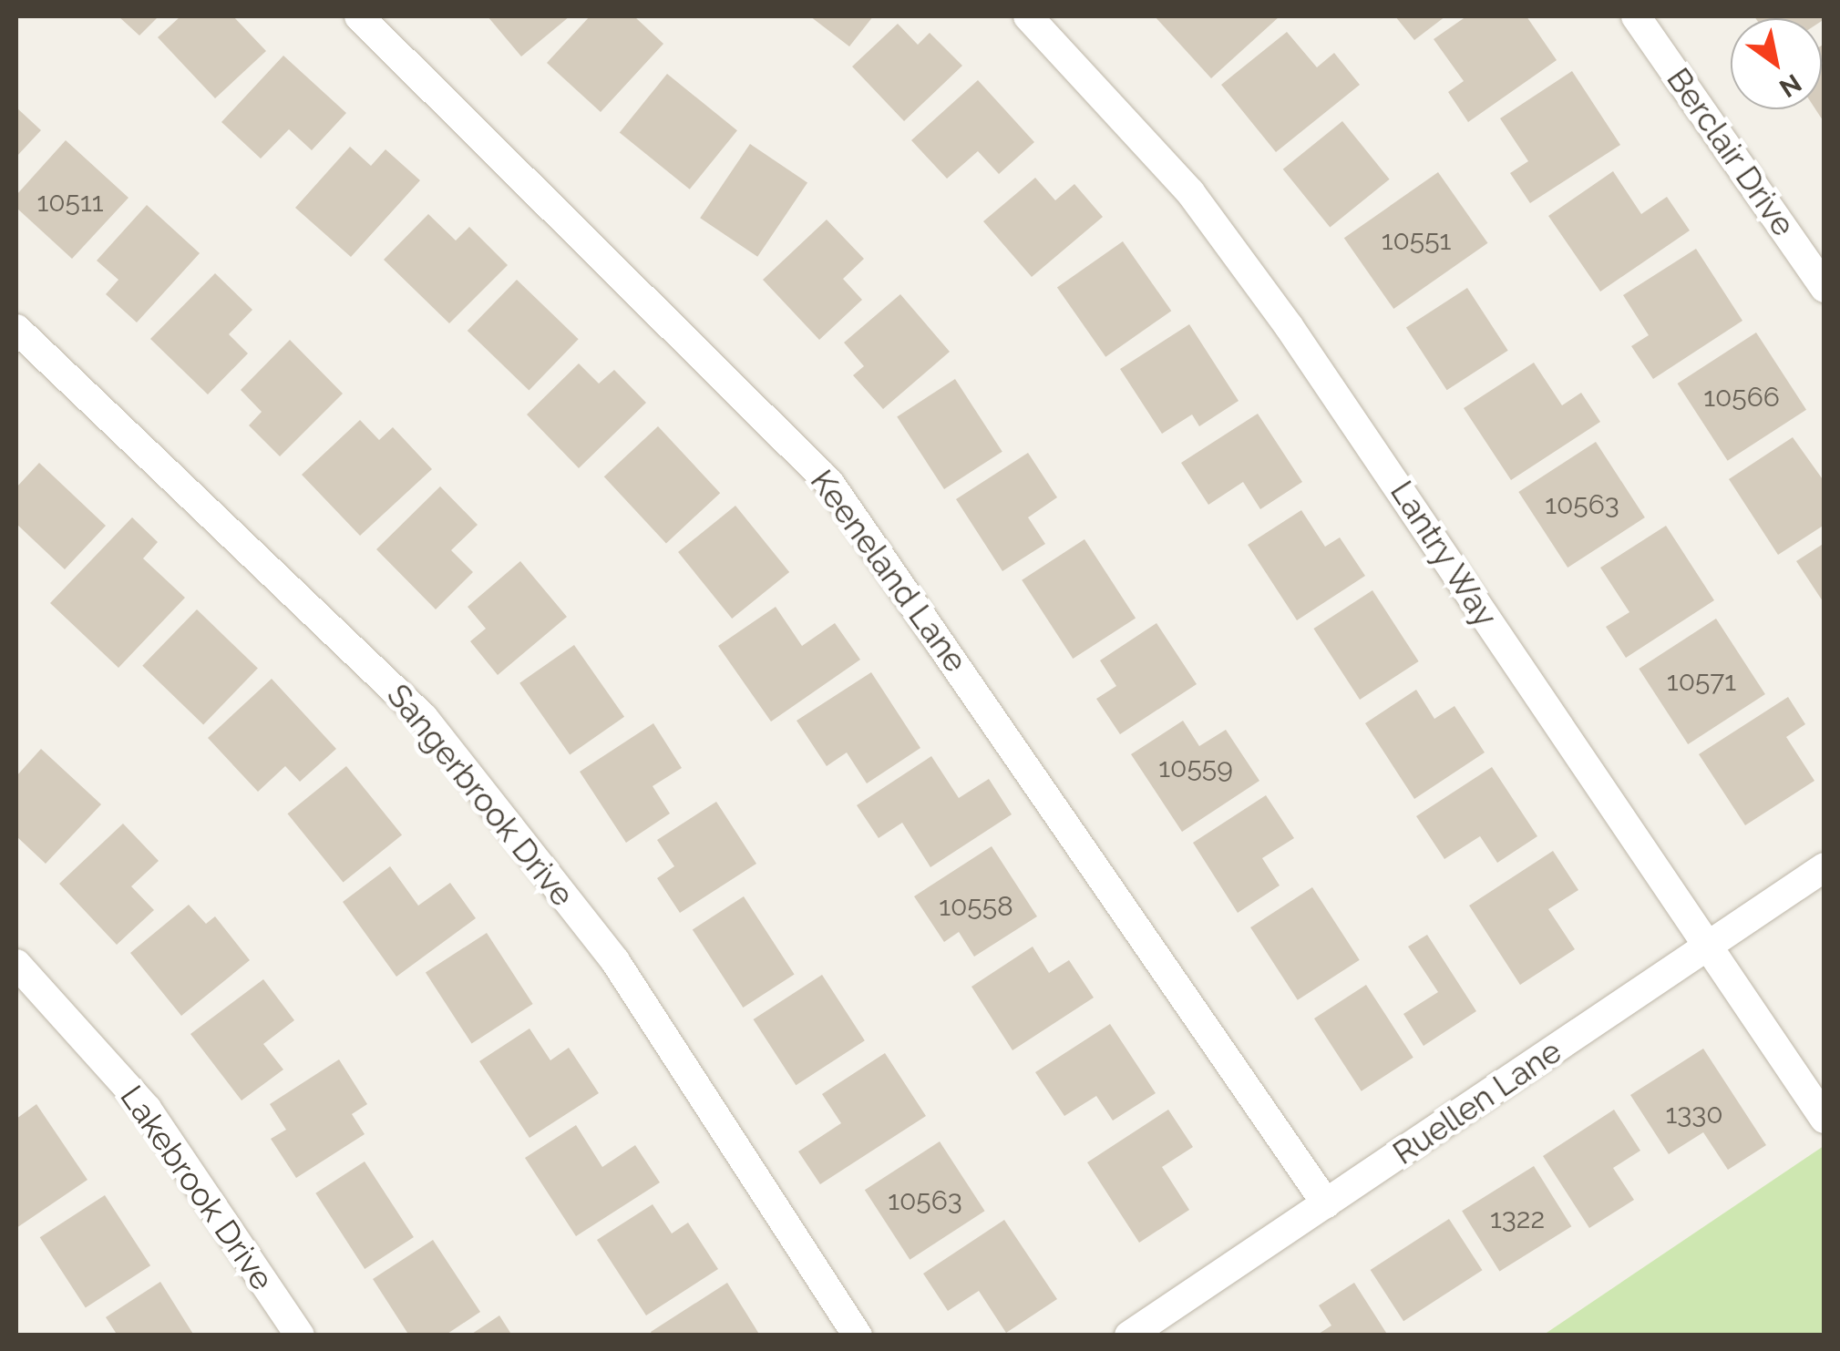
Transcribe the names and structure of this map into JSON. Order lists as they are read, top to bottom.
{
  "streets": {
    "street": [
      "Berclair Drive",
      "Lantry Way",
      "Keeneland Lane",
      "Sangerbrook Drive",
      "Ruellen Lane",
      "Lakebrook Drive"
    ]
  },
  "crossings": [
    ["Lantry Way", "Ruellen Lane"],
    ["Keeneland Lane", "Ruellen Lane"]
  ],
  "house_numbers": [
    "10511",
    "10551",
    "10566",
    "10563",
    "10571",
    "10559",
    "10558",
    "1330",
    "10563",
    "1322"
  ],
  "north": "bottom right"
}
